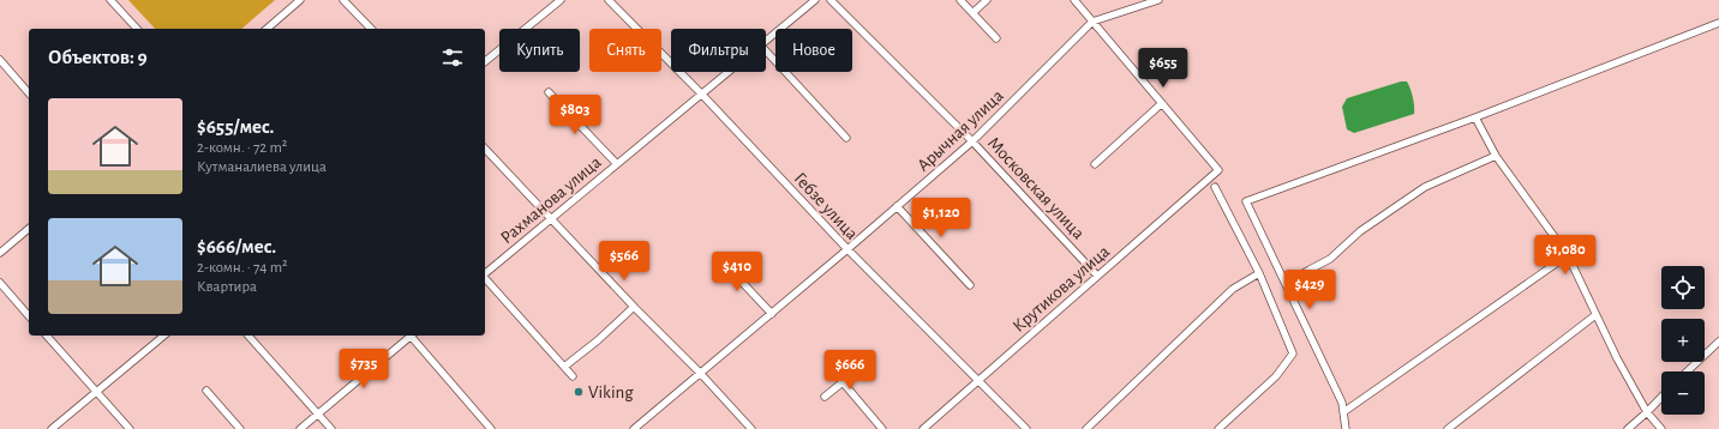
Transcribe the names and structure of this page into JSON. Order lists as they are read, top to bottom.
{
  "streets": {
    "street": [
      "Арычная улица",
      "Московская улица",
      "Рахманова улица",
      "Гебзе улица",
      "Крутикова улица"
    ]
  },
  "crossings": [
    ["Арычная улица", "Московская улица"],
    ["Арычная улица", "Гебзе улица"],
    ["Московская улица", "Крутикова улица"],
    ["Рахманова улица", "Гебзе улица"],
    ["Гебзе улица", "Крутикова улица"]
  ],
  "places": ["Viking"],
  "page": {
    "chip": [
      "Купить",
      "Снять",
      "Фильтры",
      "Новое"
    ],
    "heading": "Объектов: 9",
    "price": [
      "$655",
      "$803",
      "$1,120",
      "$1,080",
      "$566",
      "$410",
      "$429",
      "$735",
      "$666"
    ],
    "list": [
      {
        "name": "$655/мес.",
        "note": "2-комн. · 72 m² · Кутманалиева улица"
      },
      {
        "name": "$666/мес.",
        "note": "2-комн. · 74 m² · Квартира"
      }
    ],
    "map_buttons": ["+", "−"]
  }
}
